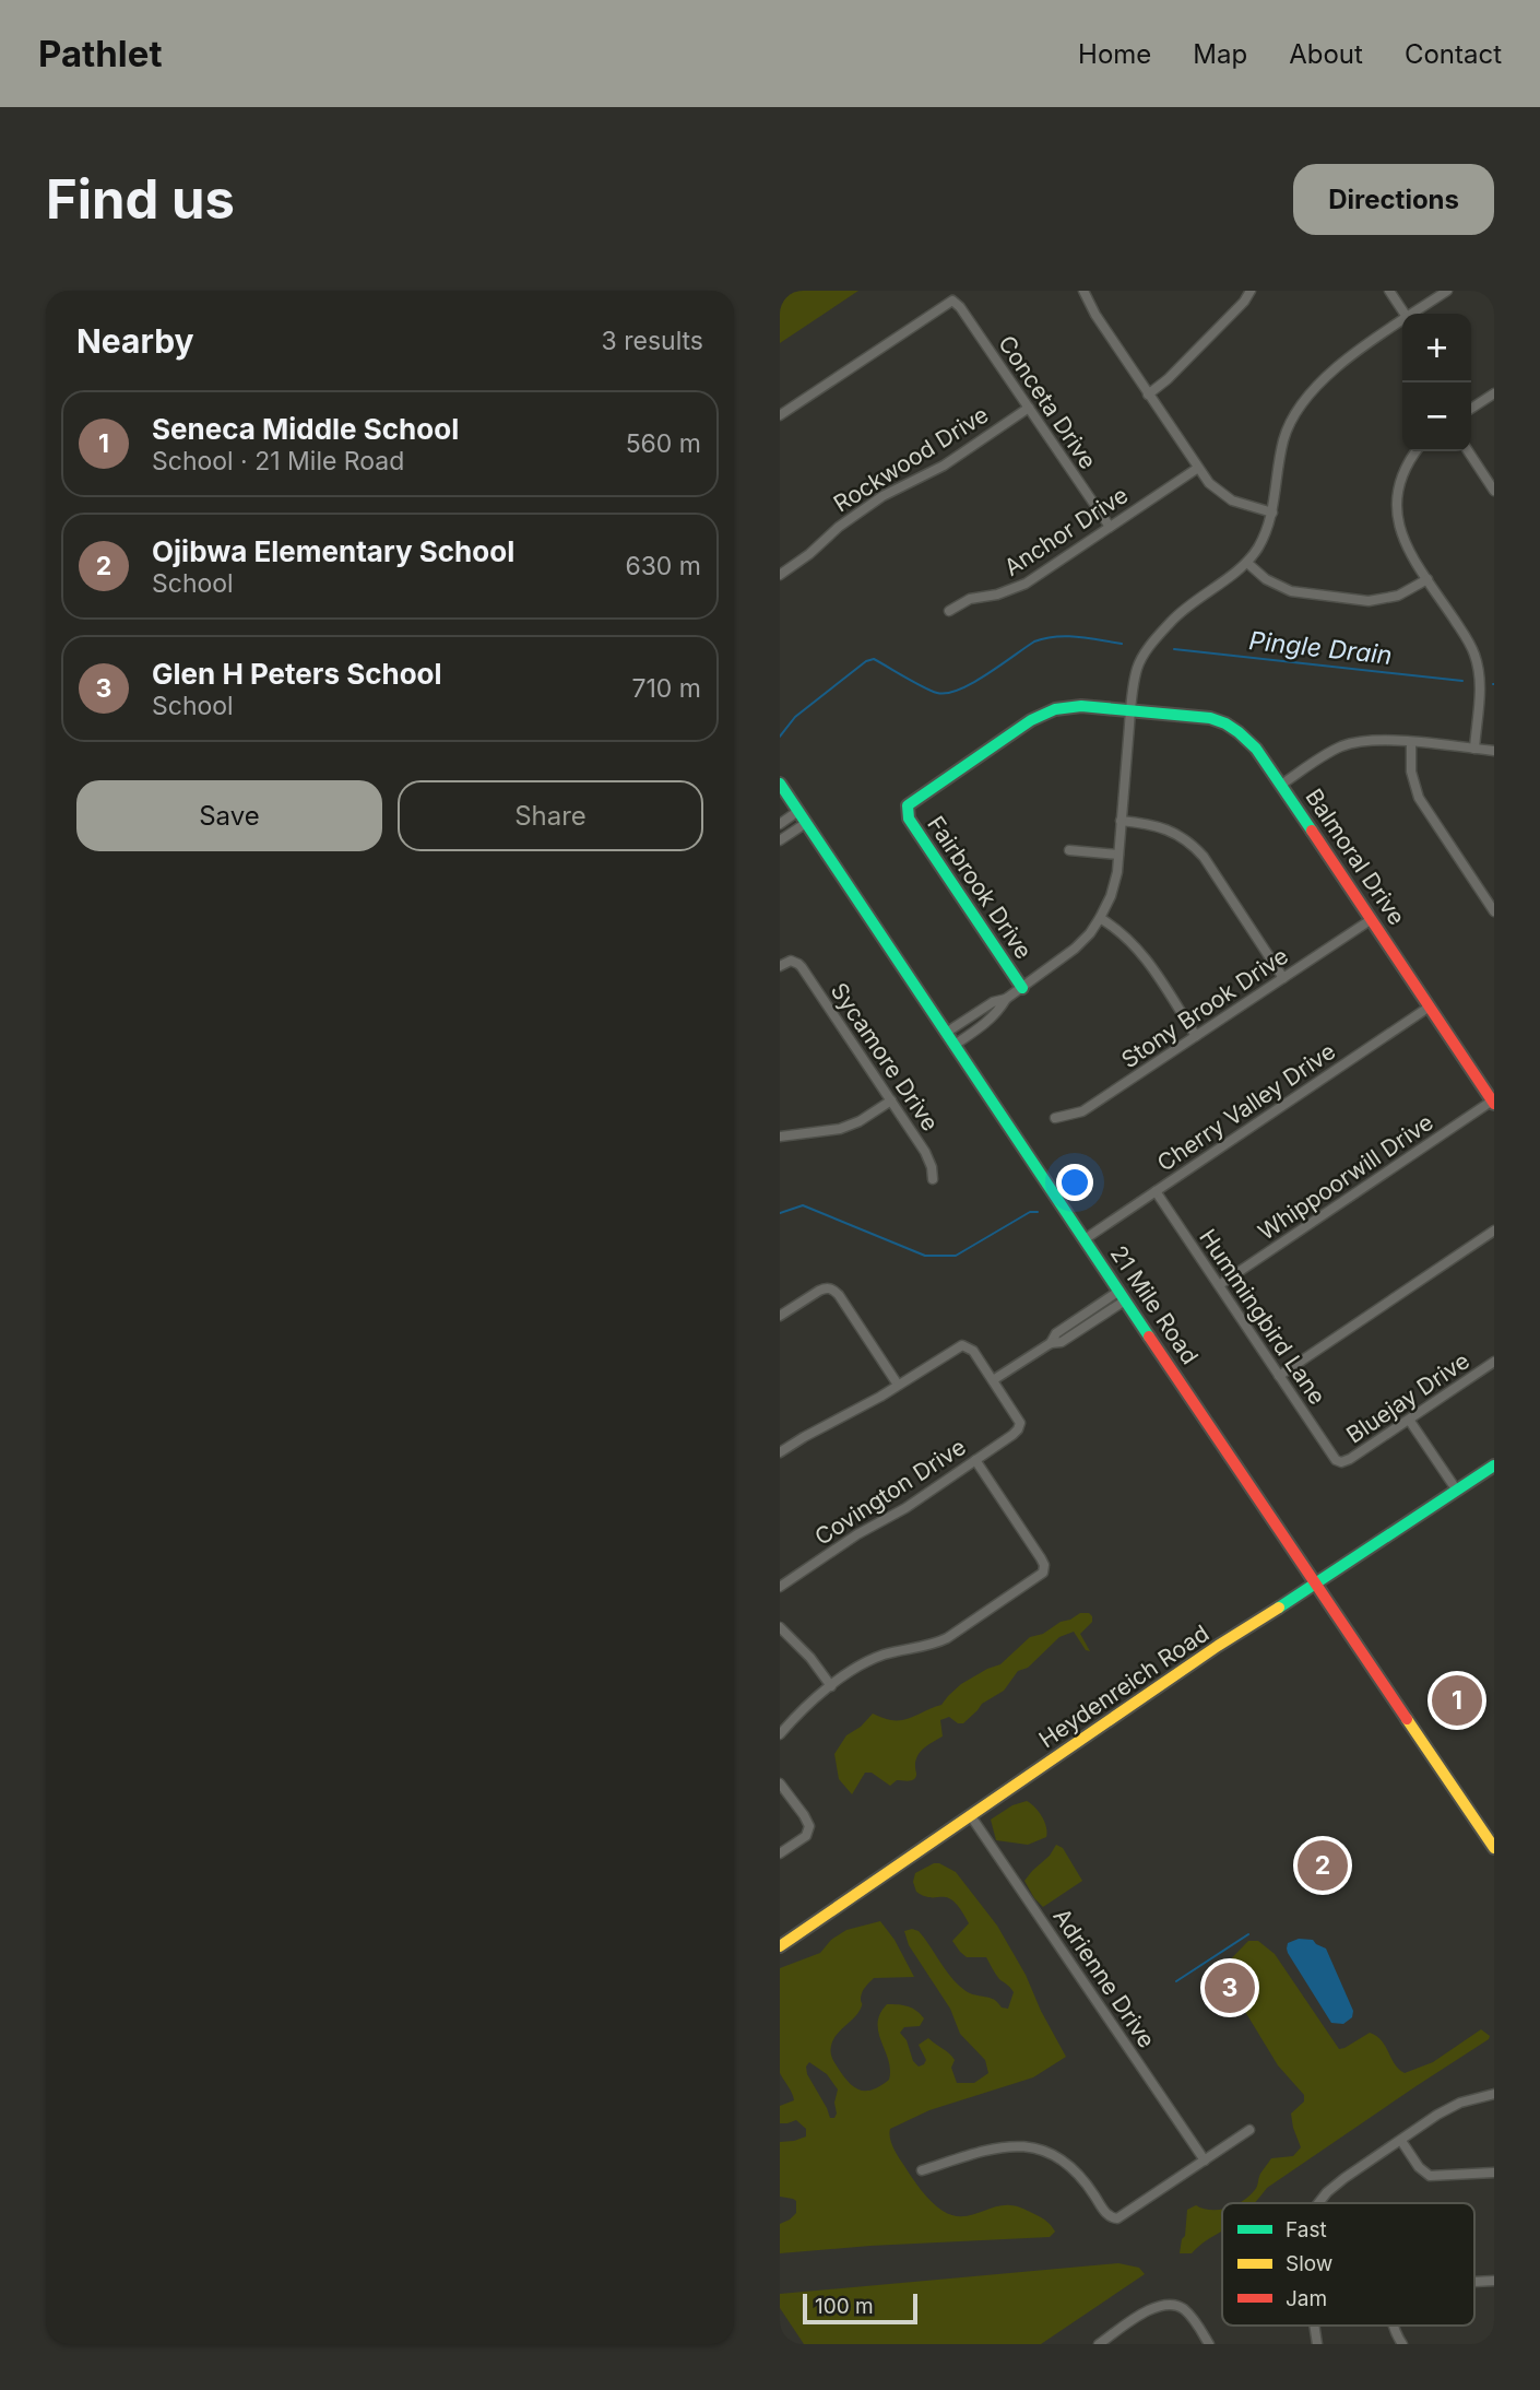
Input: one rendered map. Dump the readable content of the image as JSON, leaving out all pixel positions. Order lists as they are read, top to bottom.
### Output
{
  "streets": {
    "street": [
      "Conceta Drive",
      "Rockwood Drive",
      "Anchor Drive",
      "Balmoral Drive",
      "Fairbrook Drive",
      "Stony Brook Drive",
      "Sycamore Drive",
      "Cherry Valley Drive",
      "Whippoorwill Drive",
      "21 Mile Road",
      "Hummingbird Lane",
      "Bluejay Drive",
      "Covington Drive",
      "Heydenreich Road",
      "Adrienne Drive"
    ]
  },
  "crossings": [
    ["Conceta Drive", "Rockwood Drive"],
    ["Conceta Drive", "Anchor Drive"],
    ["Balmoral Drive", "Fairbrook Drive"],
    ["Balmoral Drive", "Stony Brook Drive"],
    ["Balmoral Drive", "Cherry Valley Drive"],
    ["Balmoral Drive", "Whippoorwill Drive"],
    ["Cherry Valley Drive", "21 Mile Road"],
    ["Cherry Valley Drive", "Hummingbird Lane"],
    ["Whippoorwill Drive", "Hummingbird Lane"],
    ["21 Mile Road", "Heydenreich Road"],
    ["Hummingbird Lane", "Bluejay Drive"],
    ["Heydenreich Road", "Adrienne Drive"]
  ],
  "water": ["Pingle Drain"],
  "legend": ["Fast", "Slow", "Jam"],
  "scale_bar": "100 m",
  "page": {
    "header": "Pathlet",
    "nav": [
      "Home",
      "Map",
      "About",
      "Contact"
    ],
    "buttons": [
      "Directions",
      ["Save", "Share"]
    ],
    "title": "Find us",
    "heading": ["Nearby", "3 results"],
    "map_buttons": ["+", "−"],
    "list": [
      {
        "mark": "1",
        "name": "Seneca Middle School",
        "note": "School · 21 Mile Road",
        "value": "560 m"
      },
      {
        "mark": "2",
        "name": "Ojibwa Elementary School",
        "note": "School",
        "value": "630 m"
      },
      {
        "mark": "3",
        "name": "Glen H Peters School",
        "note": "School",
        "value": "710 m"
      }
    ],
    "pins": ["1", "2", "3"],
    "scale": "100 m"
  }
}
